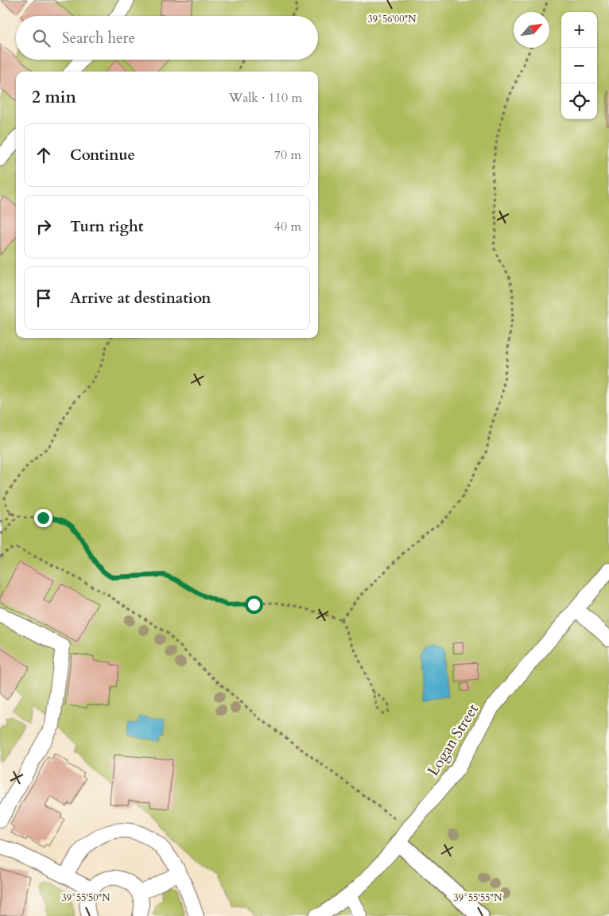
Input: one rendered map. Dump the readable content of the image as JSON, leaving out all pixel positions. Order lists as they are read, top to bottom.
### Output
{
  "streets": {
    "street": ["Logan Street"]
  },
  "north": "top right",
  "page": {
    "map_buttons": ["+", "−"],
    "search": "Search here",
    "heading": ["2 min", "Walk · 110 m"],
    "list": [
      ["Continue", "70 m"],
      ["Turn right", "40 m"],
      "Arrive at destination"
    ]
  },
  "coordinates": ["39°56'00\"N", "39°55'50\"N", "39°55'55\"N"]
}
